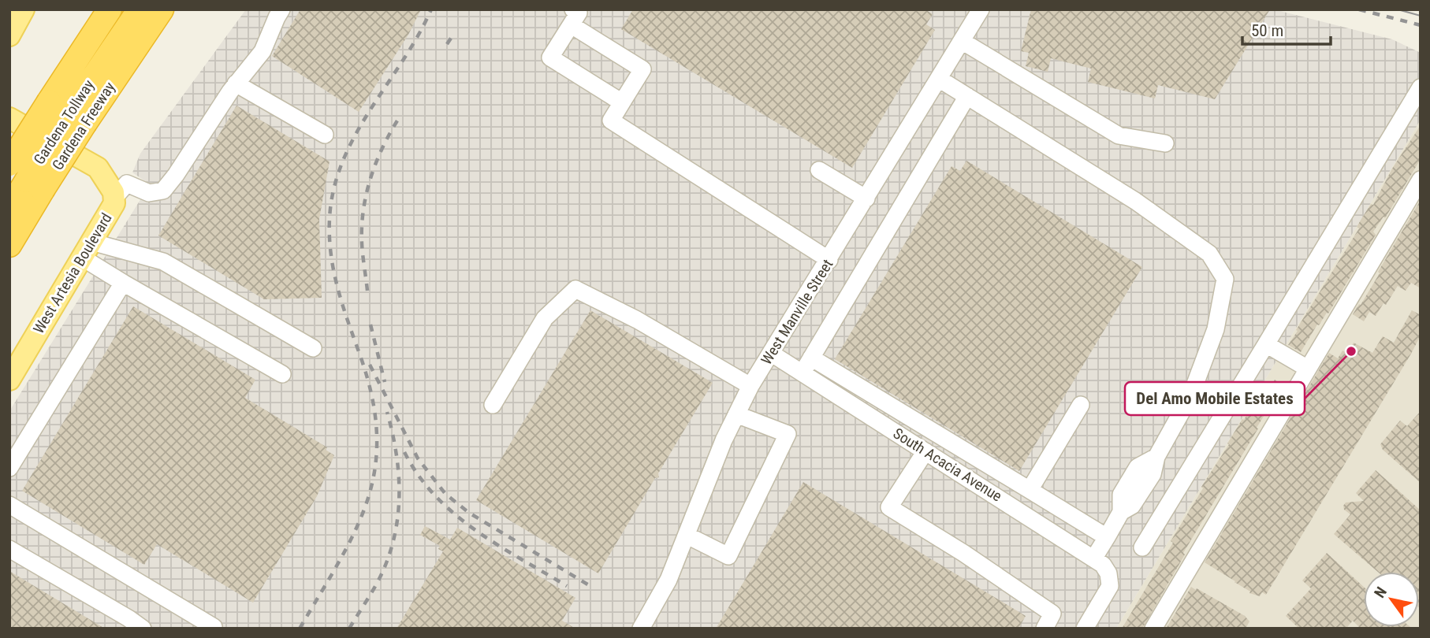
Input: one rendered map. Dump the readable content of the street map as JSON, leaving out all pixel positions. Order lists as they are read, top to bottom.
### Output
{
  "streets": {
    "highway": ["Gardena Tollway", "Gardena Freeway"],
    "main road": ["West Artesia Boulevard"],
    "street": ["West Manville Street", "South Acacia Avenue"]
  },
  "crossings": [
    ["Gardena Tollway", "Gardena Freeway"],
    ["West Manville Street", "South Acacia Avenue"]
  ],
  "places": ["Del Amo Mobile Estates"],
  "scale_bar": "50 m",
  "north": "top left"
}
